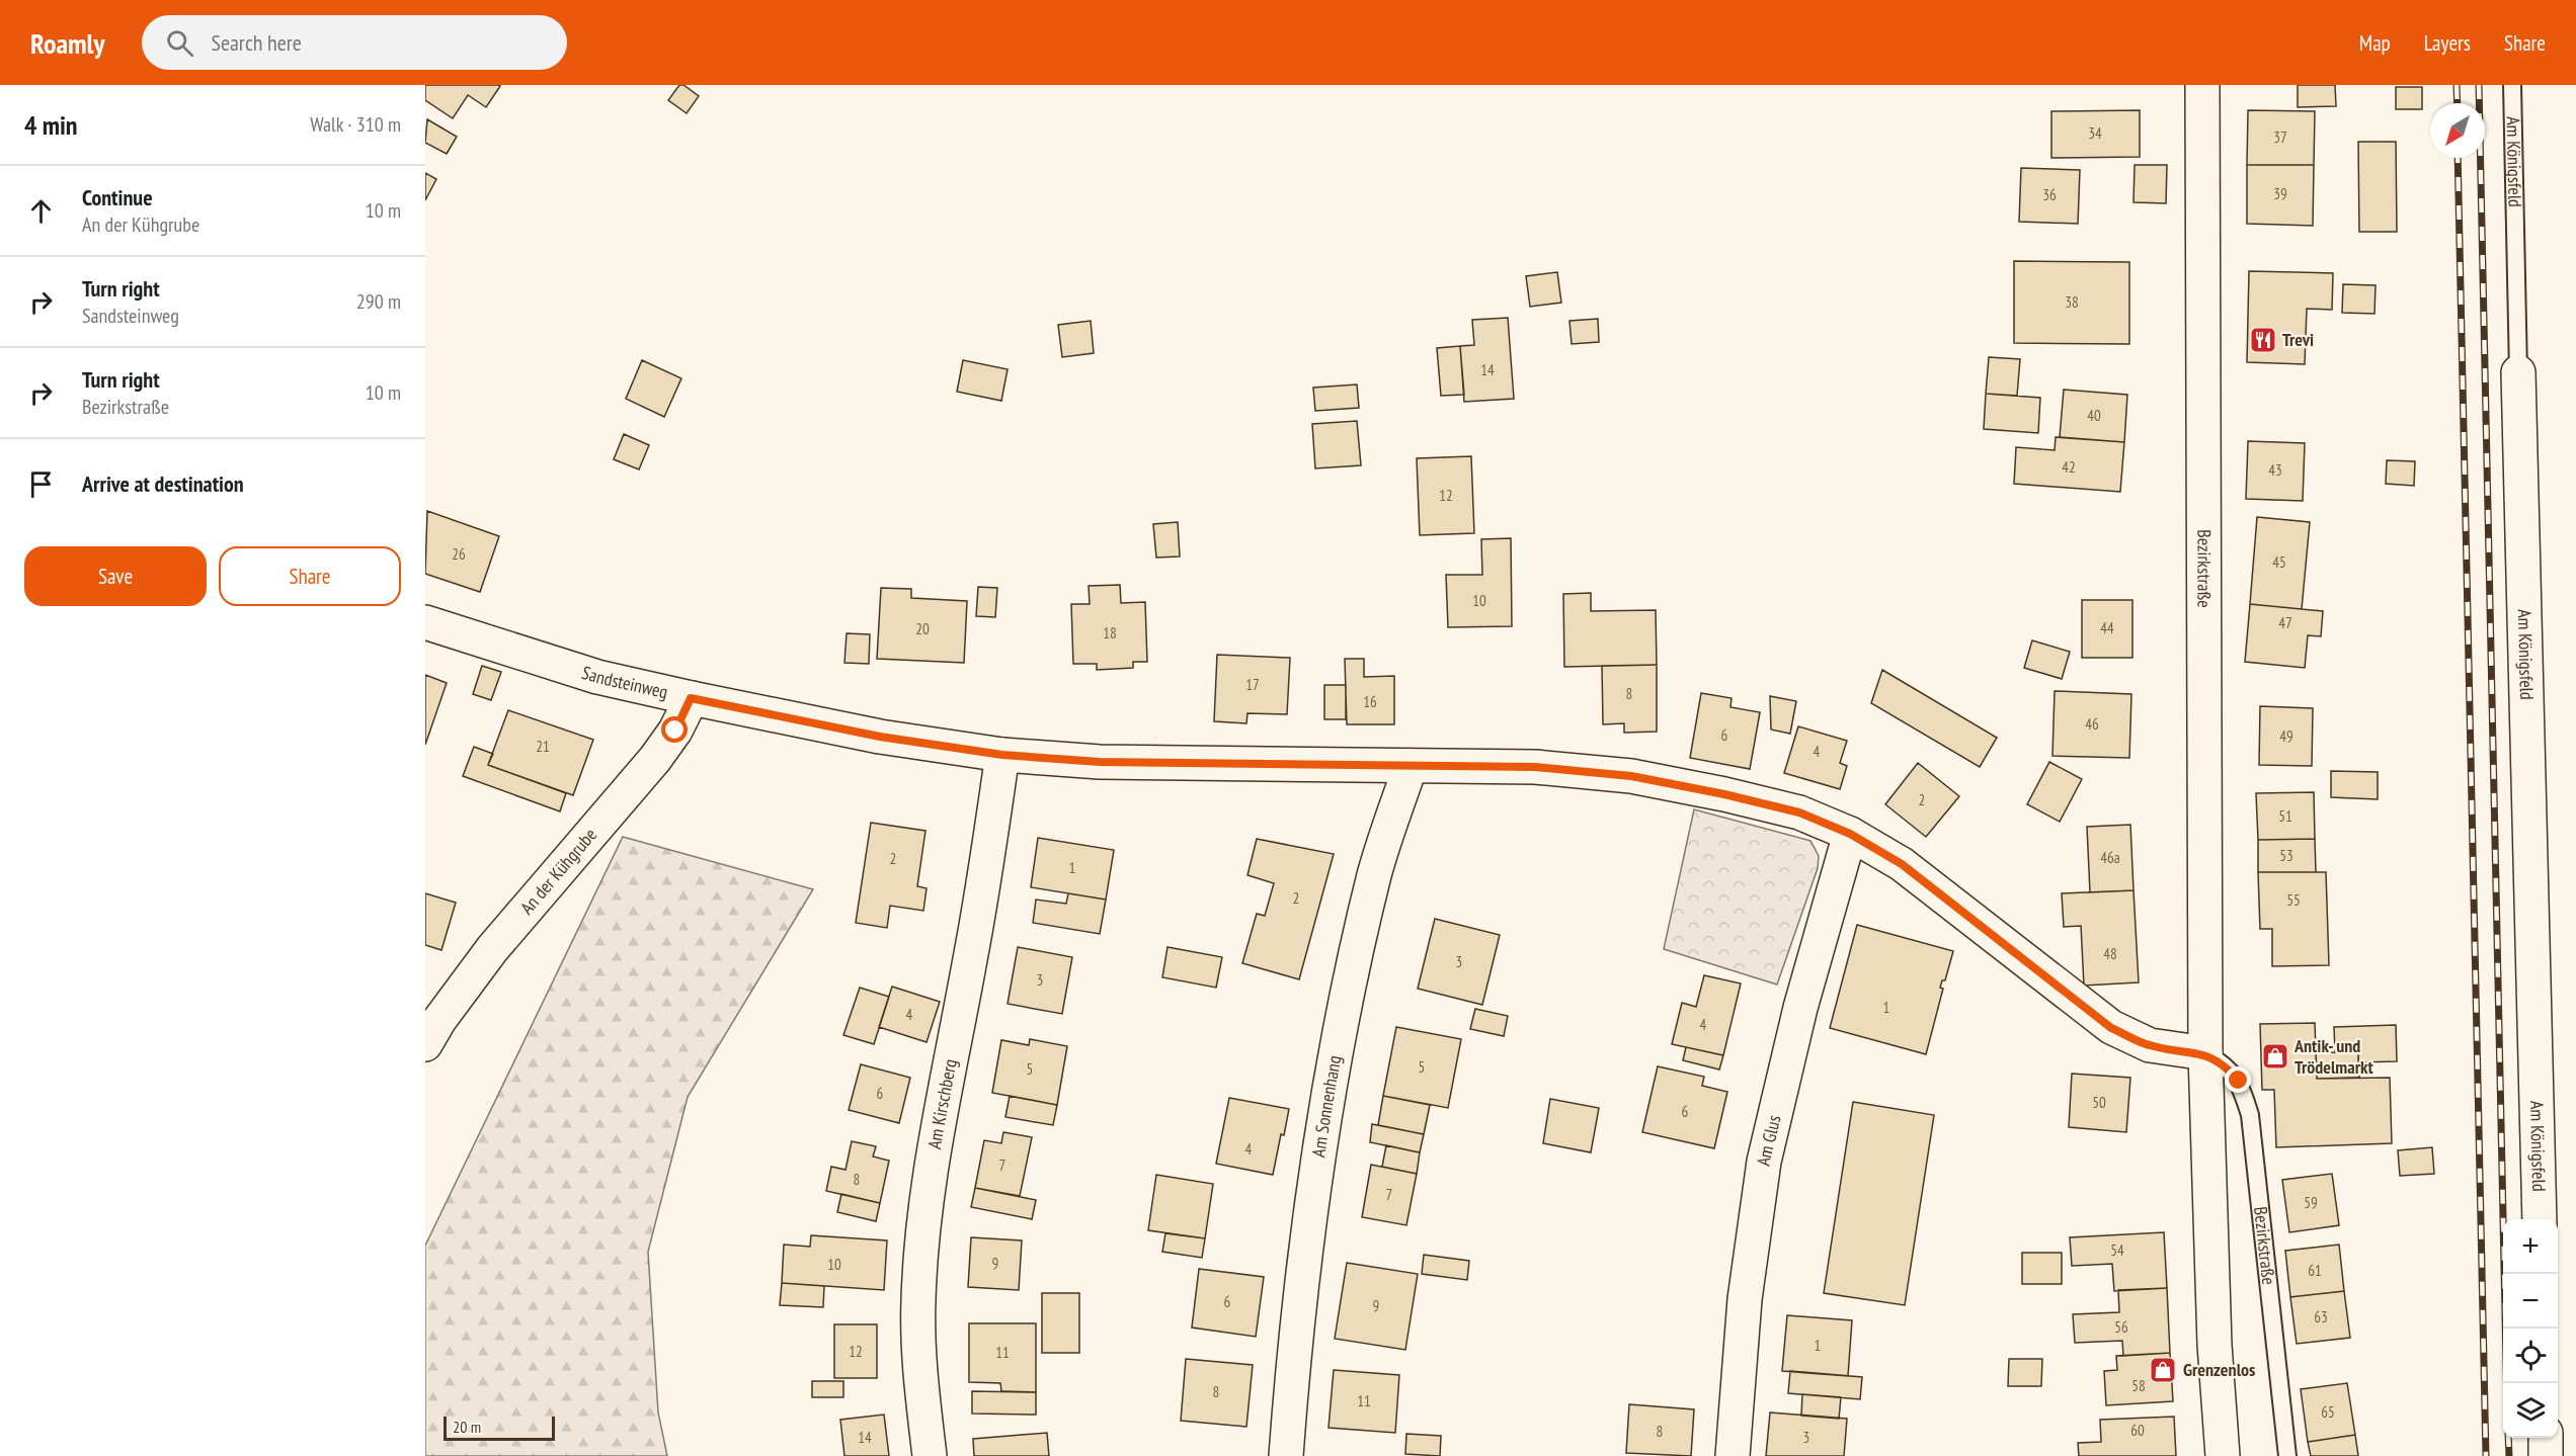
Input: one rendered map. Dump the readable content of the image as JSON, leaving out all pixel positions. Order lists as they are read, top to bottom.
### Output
{
  "streets": {
    "street": [
      "Am Königsfeld",
      "Bezirkstraße",
      "Sandsteinweg",
      "An der Kühgrube",
      "Am Kirschberg",
      "Am Sonnenhang",
      "Am Glus"
    ]
  },
  "crossings": [
    ["Bezirkstraße", "Sandsteinweg"],
    ["Sandsteinweg", "An der Kühgrube"],
    ["Sandsteinweg", "Am Kirschberg"],
    ["Sandsteinweg", "Am Sonnenhang"],
    ["Sandsteinweg", "Am Glus"]
  ],
  "places": {
    "restaurant": ["Trevi"],
    "shop": ["Antik- und Trödelmarkt", "Grenzenlos"]
  },
  "house_numbers": [
    "34",
    "37",
    "39",
    "36",
    "38",
    "14",
    "40",
    "42",
    "43",
    "12",
    "26",
    "45",
    "10",
    "47",
    "44",
    "20",
    "18",
    "17",
    "8",
    "16",
    "46",
    "6",
    "49",
    "21",
    "4",
    "2",
    "51",
    "53",
    "46a",
    "2",
    "1",
    "2",
    "55",
    "48",
    "3",
    "3",
    "1",
    "4",
    "4",
    "5",
    "5",
    "6",
    "50",
    "6",
    "4",
    "7",
    "8",
    "7",
    "59",
    "54",
    "9",
    "10",
    "61",
    "6",
    "9",
    "63",
    "56",
    "1",
    "12",
    "11",
    "58",
    "8",
    "11",
    "65",
    "60",
    "8",
    "14",
    "3"
  ],
  "scale_bar": "20 m",
  "north": "bottom left",
  "page": {
    "header": "Roamly",
    "search": "Search here",
    "nav": ["Map", "Layers", "Share"],
    "heading": ["4 min", "Walk · 310 m"],
    "list": [
      ["Continue", "An der Kühgrube", "10 m"],
      ["Turn right", "Sandsteinweg", "290 m"],
      ["Turn right", "Bezirkstraße", "10 m"],
      "Arrive at destination"
    ],
    "buttons": ["Save", "Share"],
    "map_buttons": ["+", "−"],
    "scale": "20 m"
  }
}
